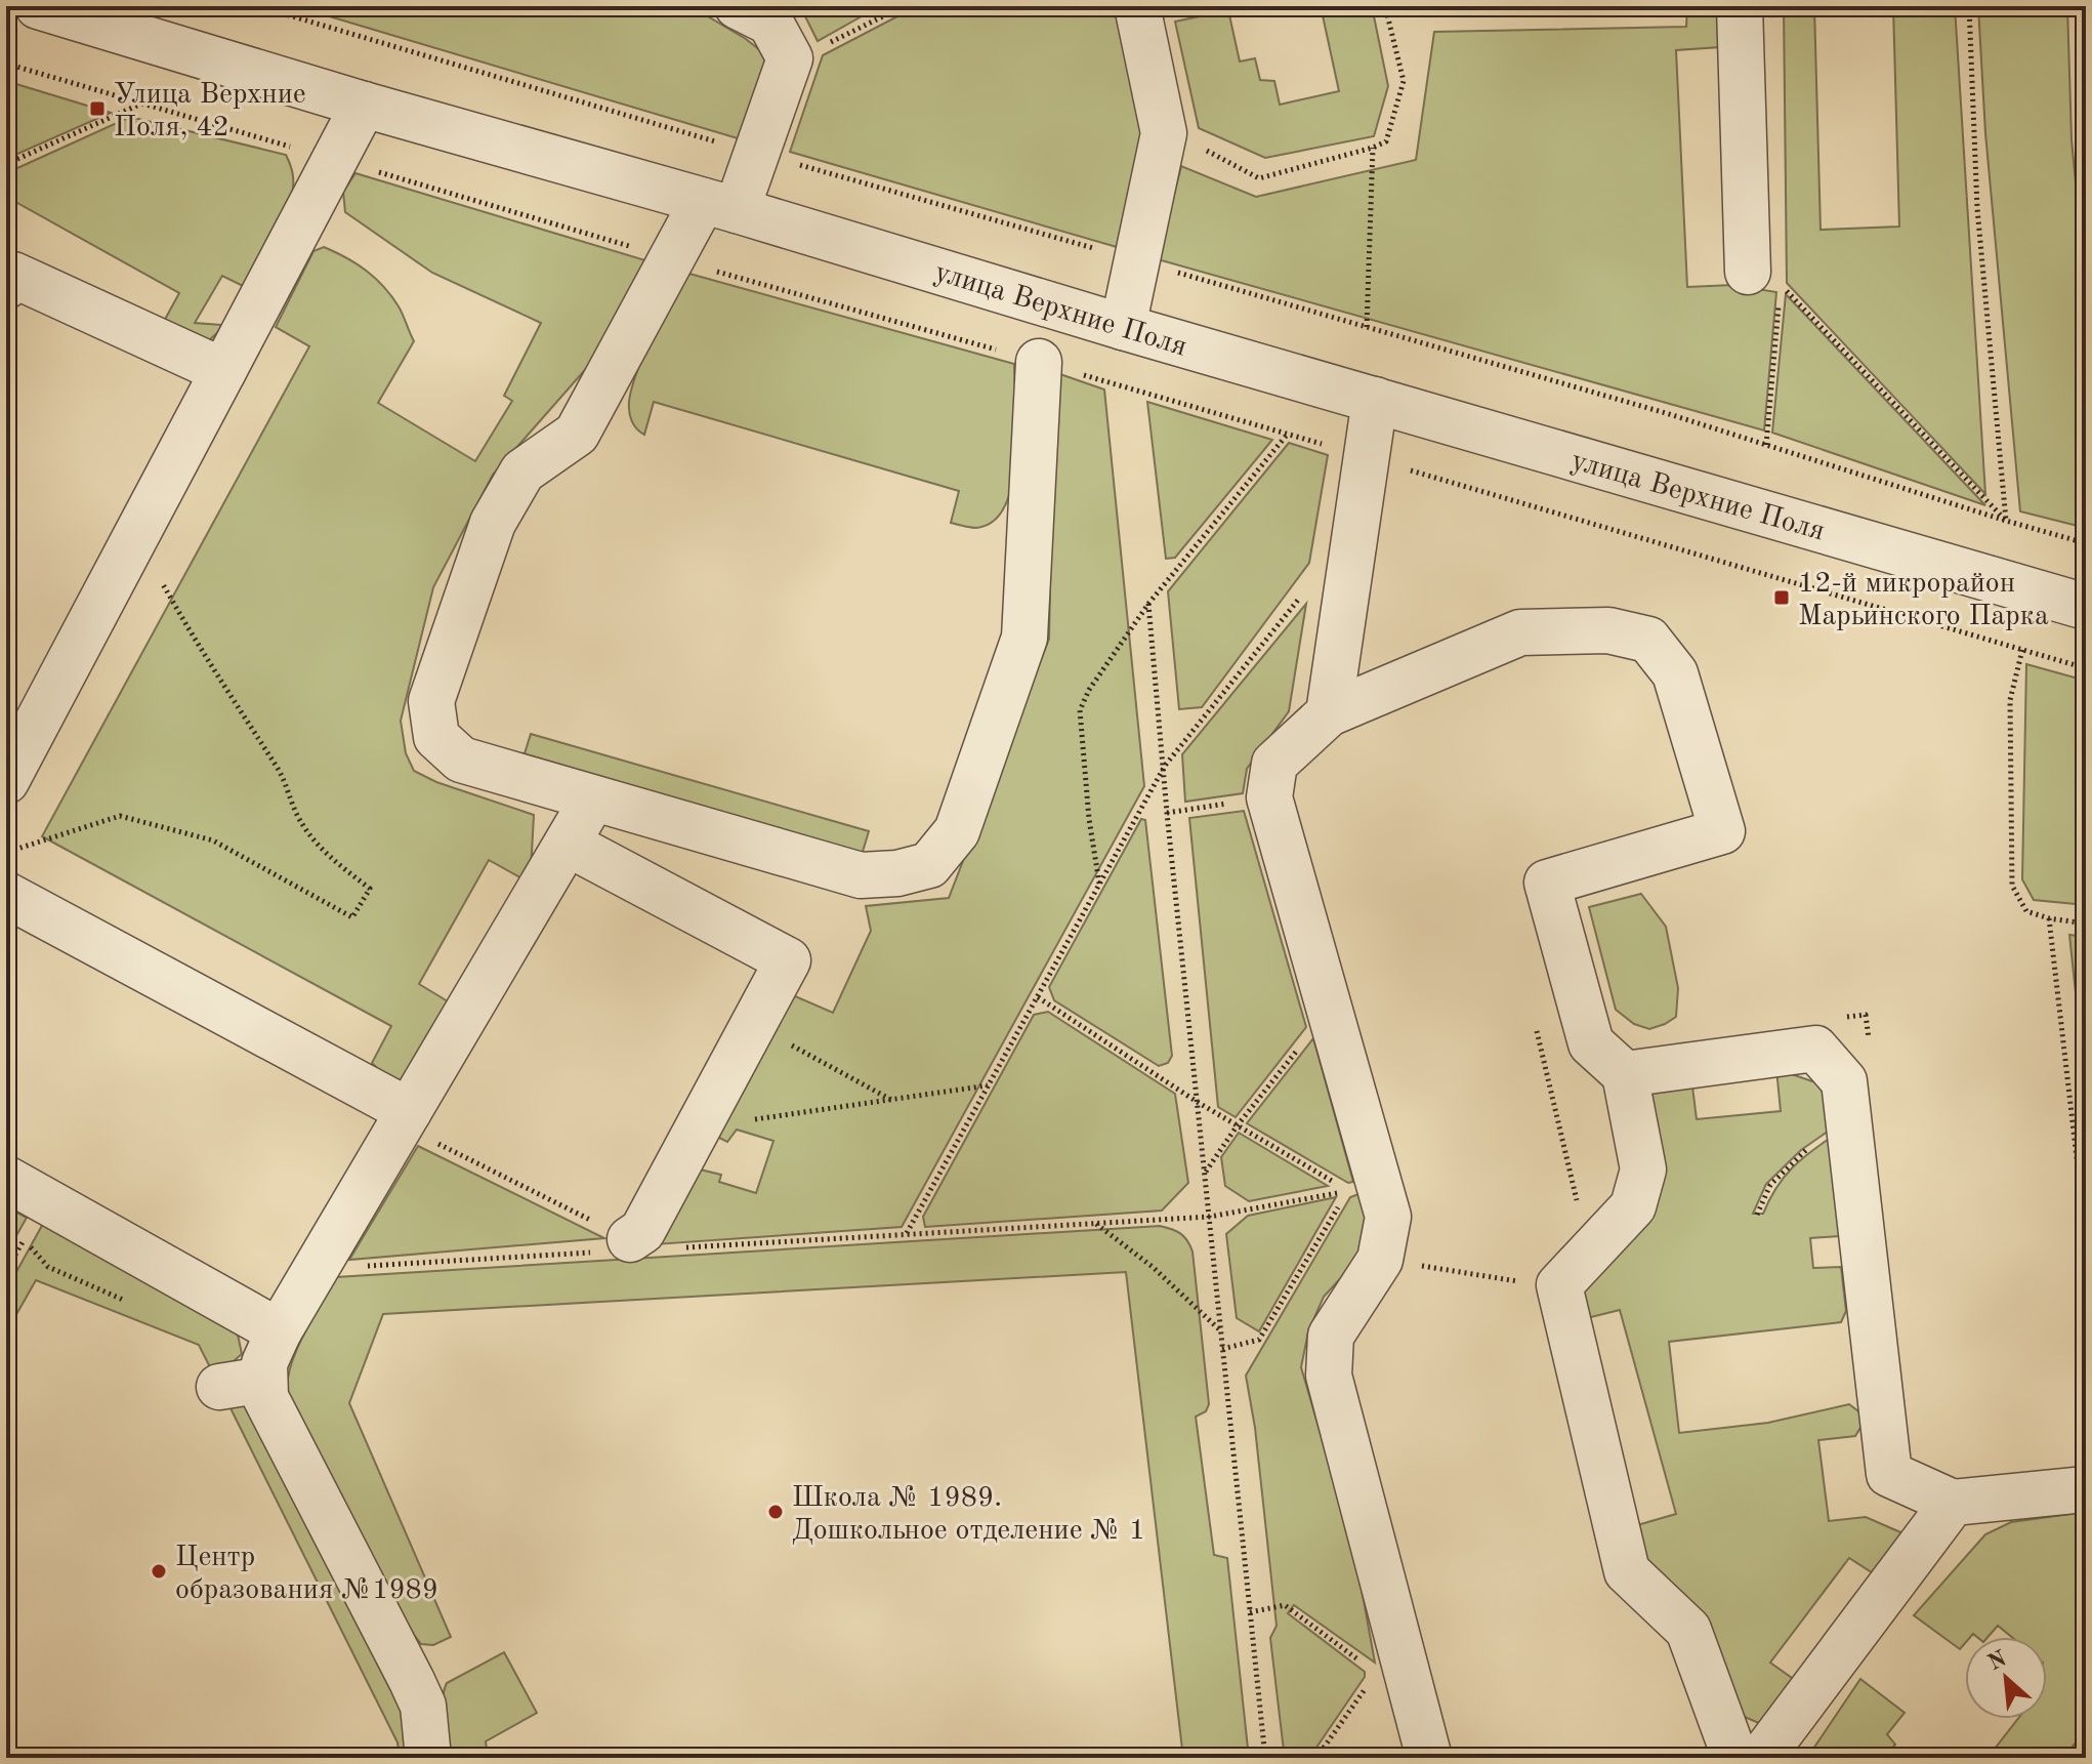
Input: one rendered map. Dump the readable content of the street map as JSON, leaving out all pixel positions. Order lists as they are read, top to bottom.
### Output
{
  "streets": {
    "street": ["улица Верхние Поля"]
  },
  "places": {
    "transit": ["Улица Верхние Поля, 42", "12-й микрорайон Марьинского Парка"],
    "other": ["Школа № 1989. Дошкольное отделение № 1", "Центр образования №1989"]
  },
  "north": "top left"
}
